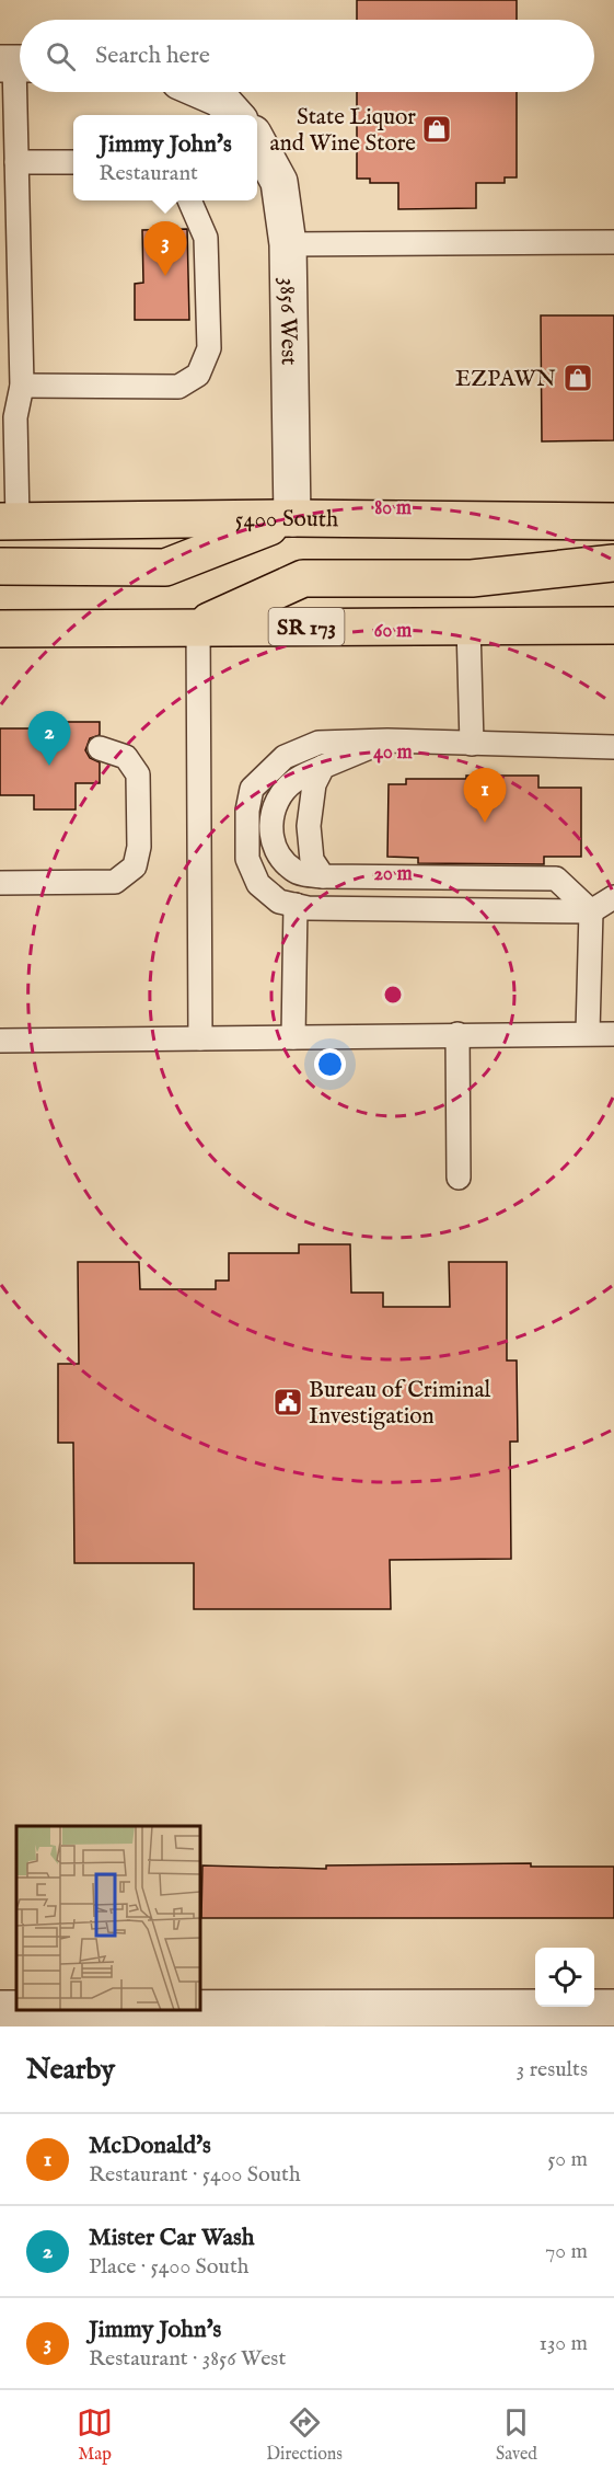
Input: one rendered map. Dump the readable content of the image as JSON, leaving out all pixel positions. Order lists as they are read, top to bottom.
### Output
{
  "streets": {
    "main road": ["5400 South", "SR 173"],
    "street": ["3856 West"]
  },
  "crossings": [
    ["3856 West", "5400 South"]
  ],
  "places": {
    "shop": ["State Liquor and Wine Store", "EZPAWN"],
    "public building": ["Bureau of Criminal Investigation"]
  },
  "page": {
    "search": "Search here",
    "popup": ["Jimmy John's", "Restaurant"],
    "pins": ["3", "2", "1"],
    "heading": ["Nearby", "3 results"],
    "list": [
      {
        "mark": "1",
        "name": "McDonald's",
        "note": "Restaurant · 5400 South",
        "value": "50 m"
      },
      {
        "mark": "2",
        "name": "Mister Car Wash",
        "note": "Place · 5400 South",
        "value": "70 m"
      },
      {
        "mark": "3",
        "name": "Jimmy John's",
        "note": "Restaurant · 3856 West",
        "value": "130 m"
      }
    ],
    "nav": ["Map", "Directions", "Saved"]
  },
  "rings": [
    "80 m",
    "60 m",
    "40 m",
    "20 m"
  ]
}
